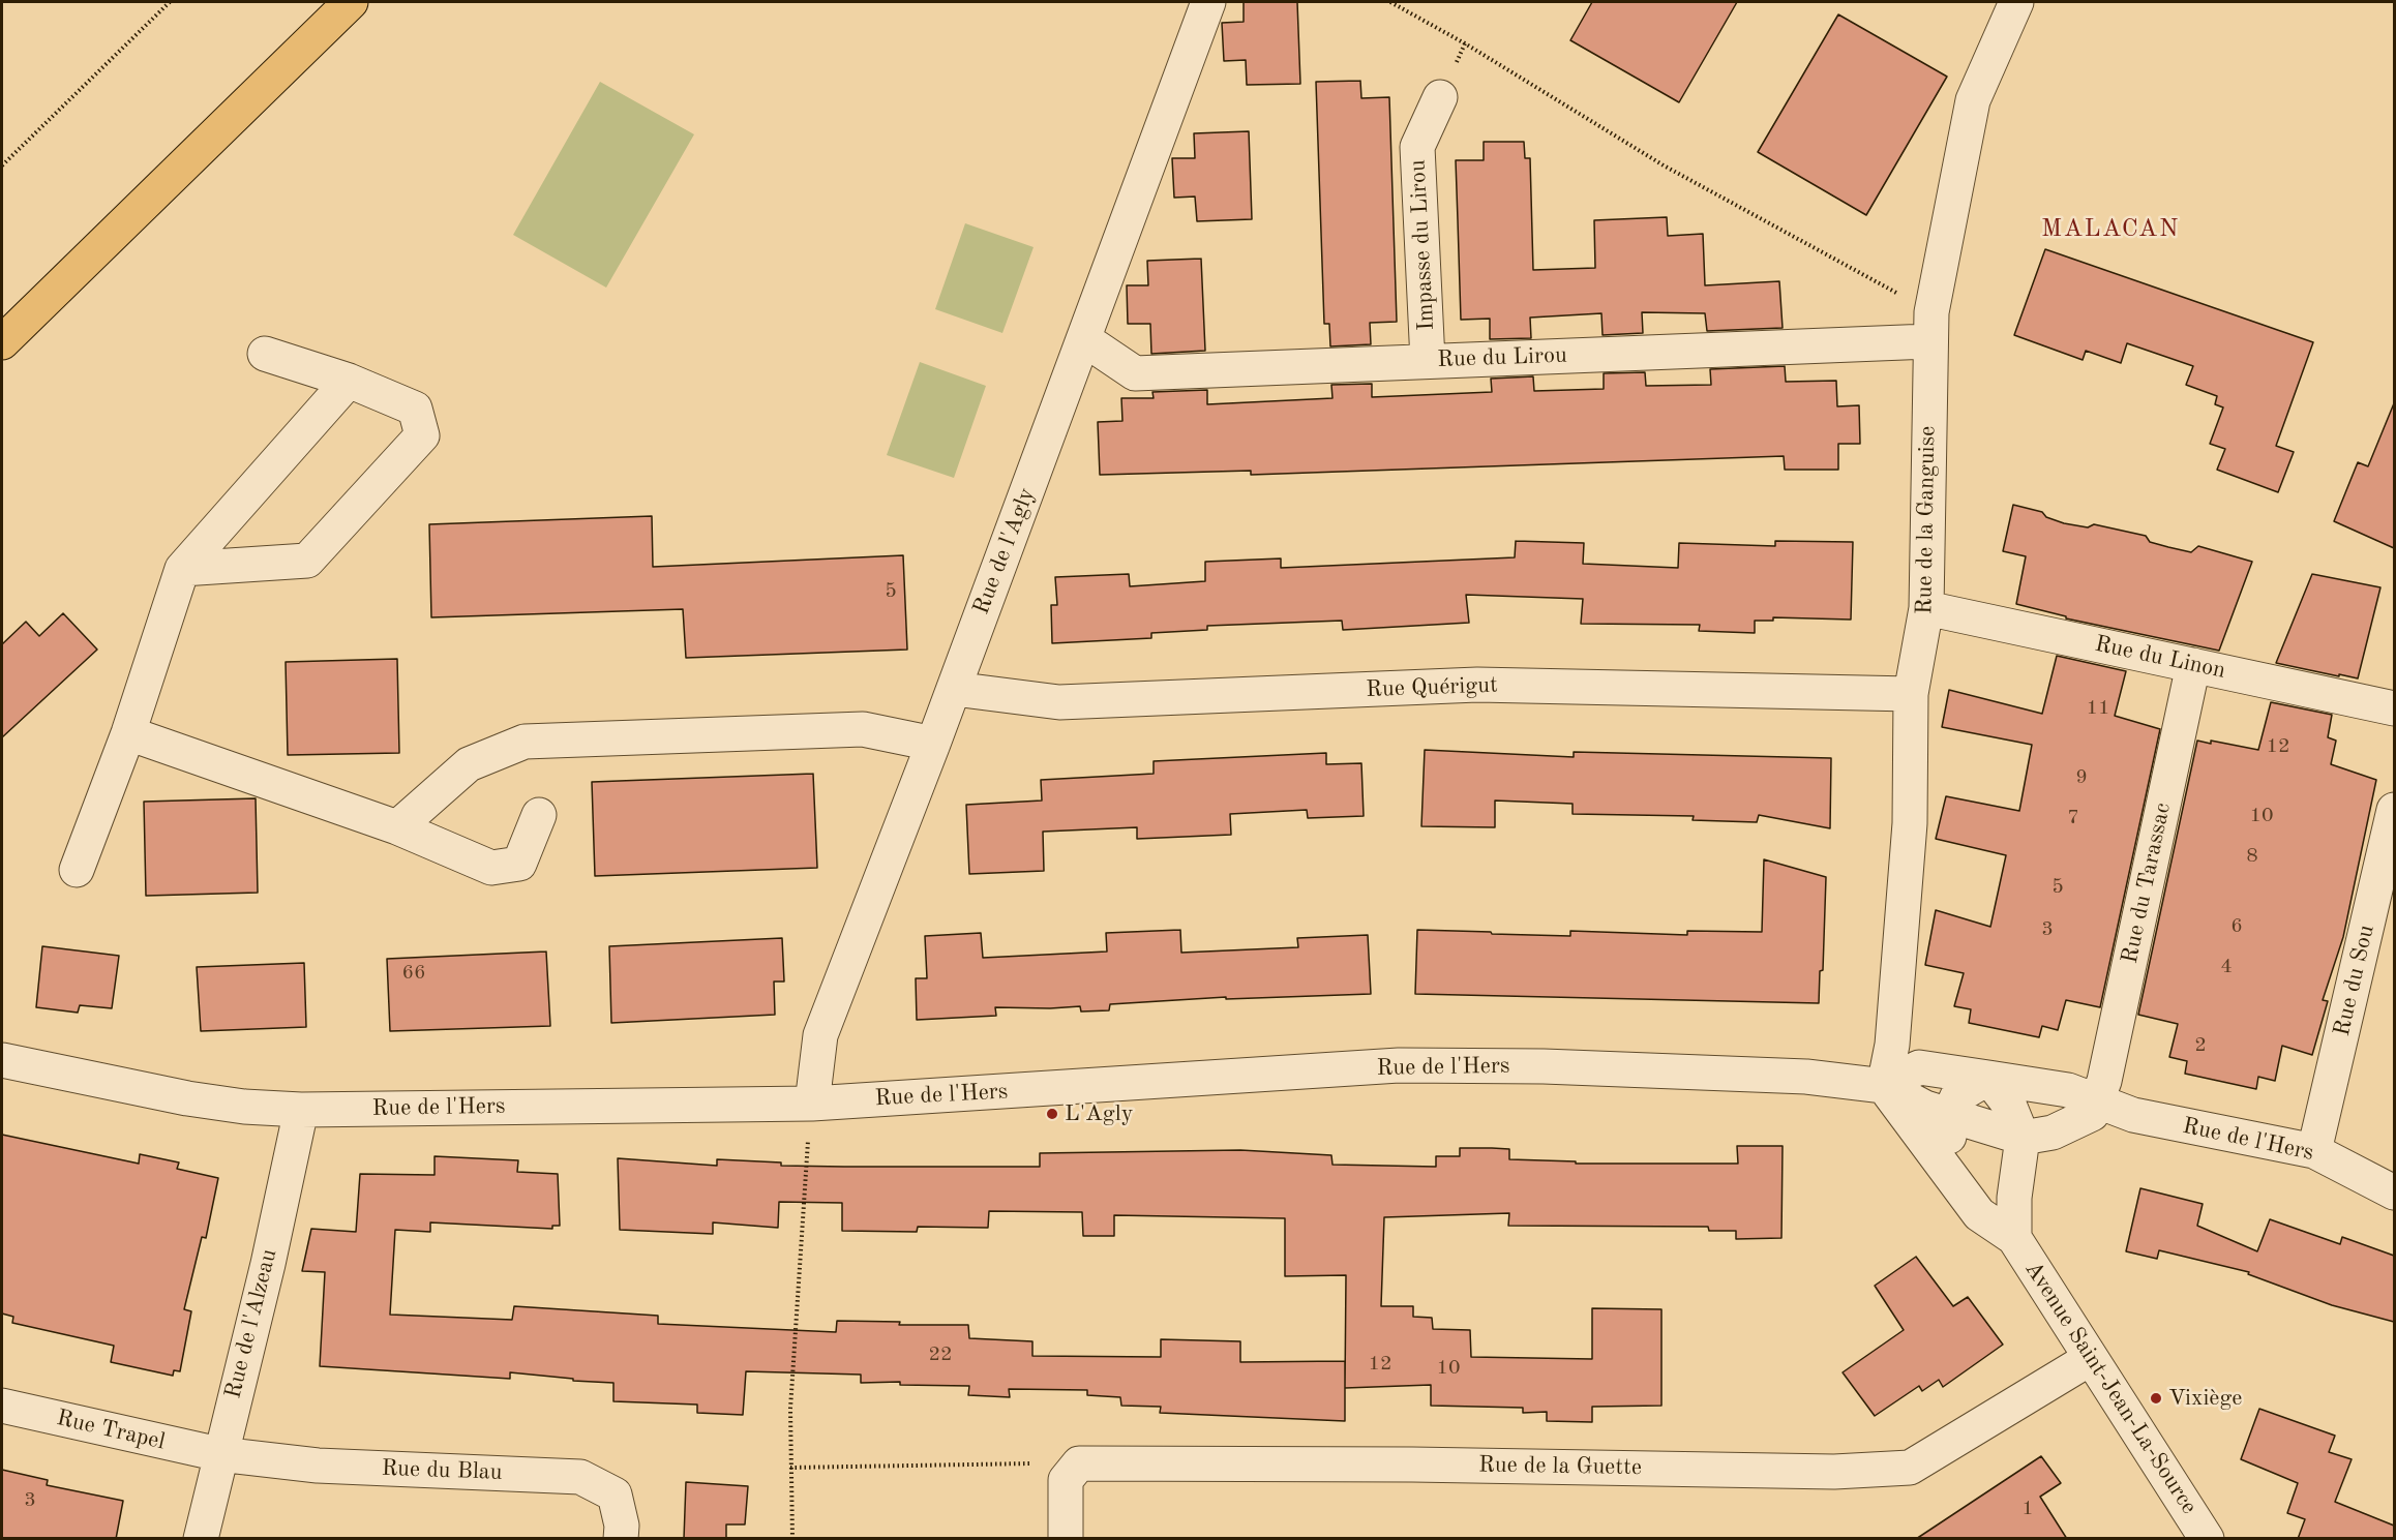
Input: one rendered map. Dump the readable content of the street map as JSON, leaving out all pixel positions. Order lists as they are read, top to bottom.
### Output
{
  "streets": {
    "street": [
      "Impasse du Lirou",
      "Rue du Lirou",
      "Rue de la Ganguise",
      "Rue de l'Agly",
      "Rue du Linon",
      "Rue Quérigut",
      "Rue du Tarassac",
      "Rue du Sou",
      "Rue de l'Hers",
      "Rue de l'Alzeau",
      "Avenue Saint-Jean-La-Source",
      "Rue Trapel",
      "Rue de la Guette",
      "Rue du Blau"
    ]
  },
  "crossings": [
    ["Impasse du Lirou", "Rue du Lirou"],
    ["Rue du Lirou", "Rue de la Ganguise"],
    ["Rue du Lirou", "Rue de l'Agly"],
    ["Rue de la Ganguise", "Rue du Linon"],
    ["Rue de la Ganguise", "Rue Quérigut"],
    ["Rue de la Ganguise", "Rue de l'Hers"],
    ["Rue de la Ganguise", "Avenue Saint-Jean-La-Source"],
    ["Rue de l'Agly", "Rue Quérigut"],
    ["Rue de l'Agly", "Rue de l'Hers"],
    ["Rue du Linon", "Rue du Tarassac"],
    ["Rue du Tarassac", "Rue de l'Hers"],
    ["Rue du Sou", "Rue de l'Hers"],
    ["Rue de l'Hers", "Rue de l'Alzeau"],
    ["Rue de l'Hers", "Avenue Saint-Jean-La-Source"],
    ["Rue de l'Alzeau", "Rue Trapel"],
    ["Rue de l'Alzeau", "Rue du Blau"],
    ["Avenue Saint-Jean-La-Source", "Rue de la Guette"],
    ["Rue Trapel", "Rue du Blau"]
  ],
  "districts": ["MALACAN"],
  "places": ["L'Agly", "Vixiège"],
  "house_numbers": [
    "5",
    "11",
    "12",
    "9",
    "10",
    "7",
    "8",
    "5",
    "6",
    "3",
    "4",
    "66",
    "2",
    "22",
    "12",
    "10",
    "3",
    "1"
  ]
}
